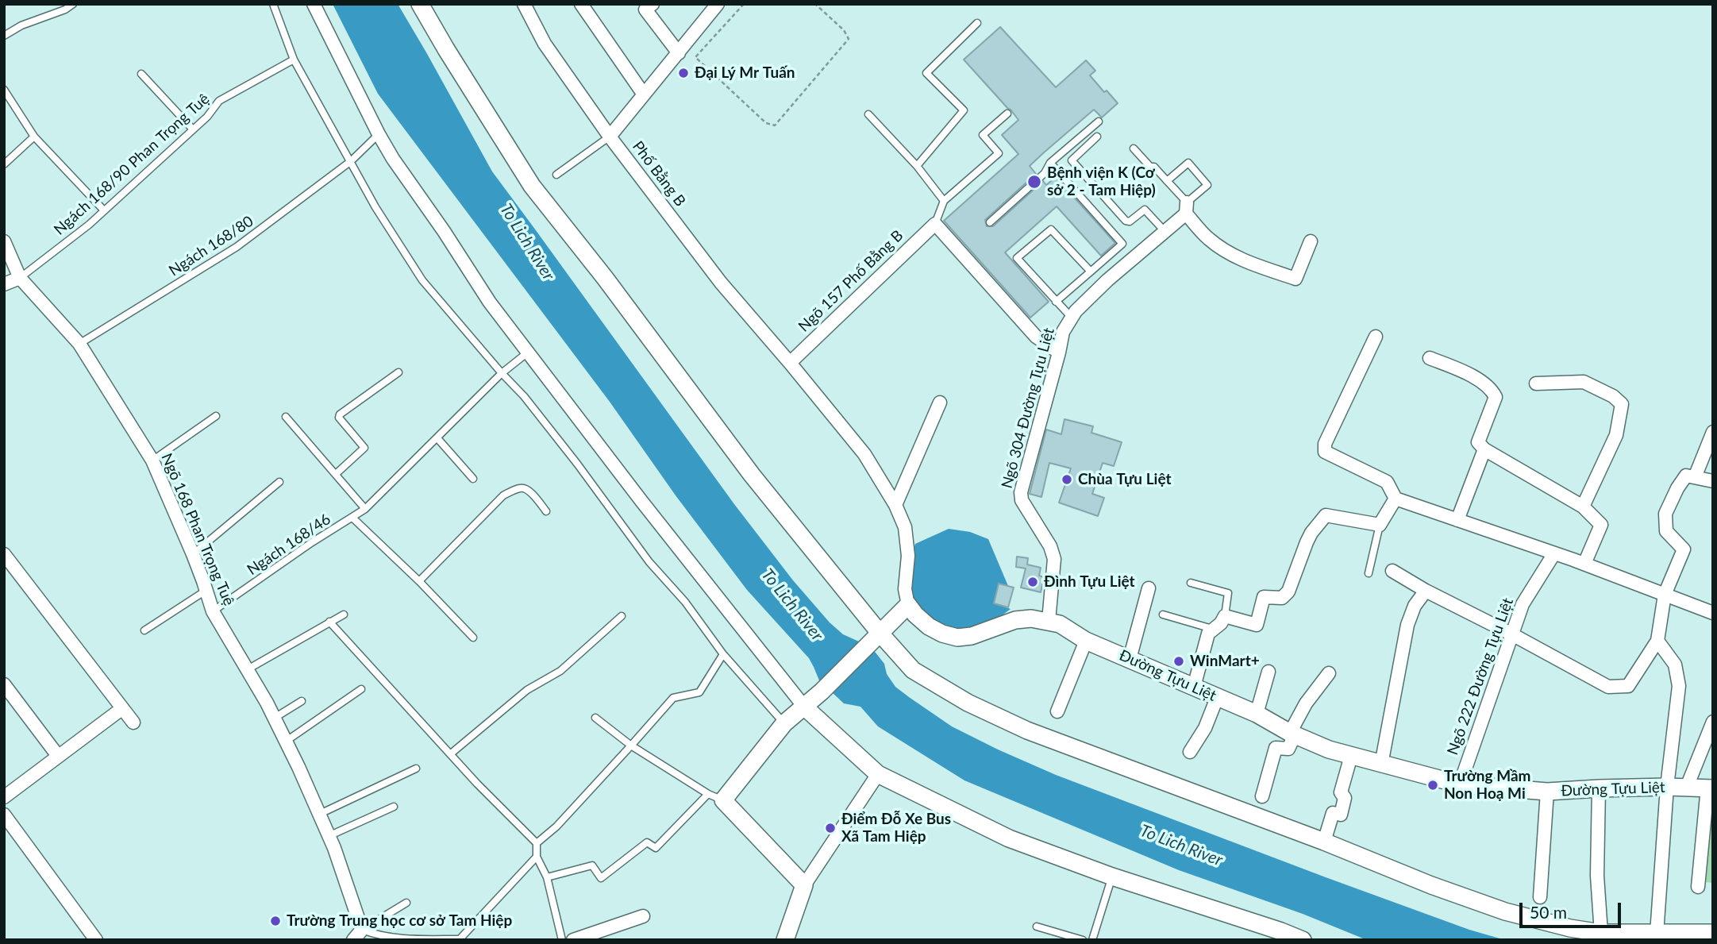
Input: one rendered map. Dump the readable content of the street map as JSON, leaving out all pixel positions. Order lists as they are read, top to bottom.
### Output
{
  "streets": {
    "street": [
      "Phố Bằng B",
      "Ngõ 157 Phố Bằng B",
      "Ngõ 304 Đường Tựu Liệt",
      "Ngõ 168 Phan Trọng Tuệ",
      "Đường Tựu Liệt",
      "Ngõ 222 Đường Tựu Liệt"
    ],
    "lane": ["Ngách 168/90 Phan Trọng Tuệ", "Ngách 168/80", "Ngách 168/46"]
  },
  "crossings": [
    ["Ngách 168/90 Phan Trọng Tuệ", "Ngõ 168 Phan Trọng Tuệ"],
    ["Phố Bằng B", "Ngõ 157 Phố Bằng B"],
    ["Ngách 168/80", "Ngõ 168 Phan Trọng Tuệ"],
    ["Ngõ 304 Đường Tựu Liệt", "Đường Tựu Liệt"],
    ["Ngõ 168 Phan Trọng Tuệ", "Ngách 168/46"],
    ["Đường Tựu Liệt", "Ngõ 222 Đường Tựu Liệt"]
  ],
  "water": ["To Lich River"],
  "places": [
    "Đại Lý Mr Tuấn",
    "Bệnh viện K (Cơ sở 2 - Tam Hiệp)",
    "Chùa Tựu Liệt",
    "Đình Tựu Liệt",
    "WinMart+",
    "Trường Mầm Non Hoạ Mi",
    "Điểm Đỗ Xe Bus Xã Tam Hiệp",
    "Trường Trung học cơ sở Tam Hiệp"
  ],
  "scale_bar": "50 m"
}
